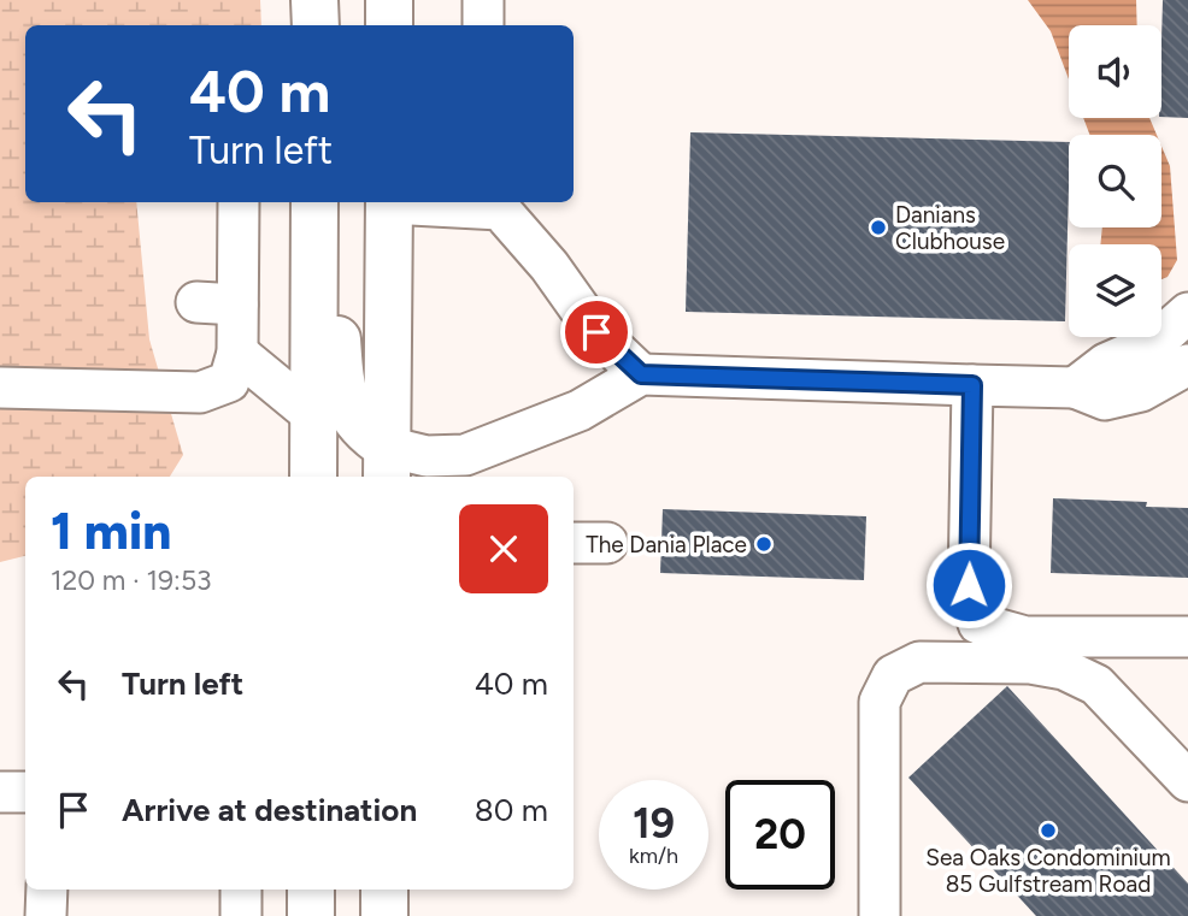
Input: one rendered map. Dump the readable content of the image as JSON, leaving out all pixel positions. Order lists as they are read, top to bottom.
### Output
{
  "places": ["Danians Clubhouse", "The Dania Place", "Sea Oaks Condominium 85 Gulfstream Road"],
  "page": {
    "turn": ["40 m", "Turn left"],
    "heading": ["1 min", "120 m · 19:53"],
    "list": [
      {
        "name": "Turn left",
        "value": "40 m"
      },
      {
        "name": "Arrive at destination",
        "value": "80 m"
      }
    ],
    "speed": "19 km/h",
    "limit": "20"
  }
}
